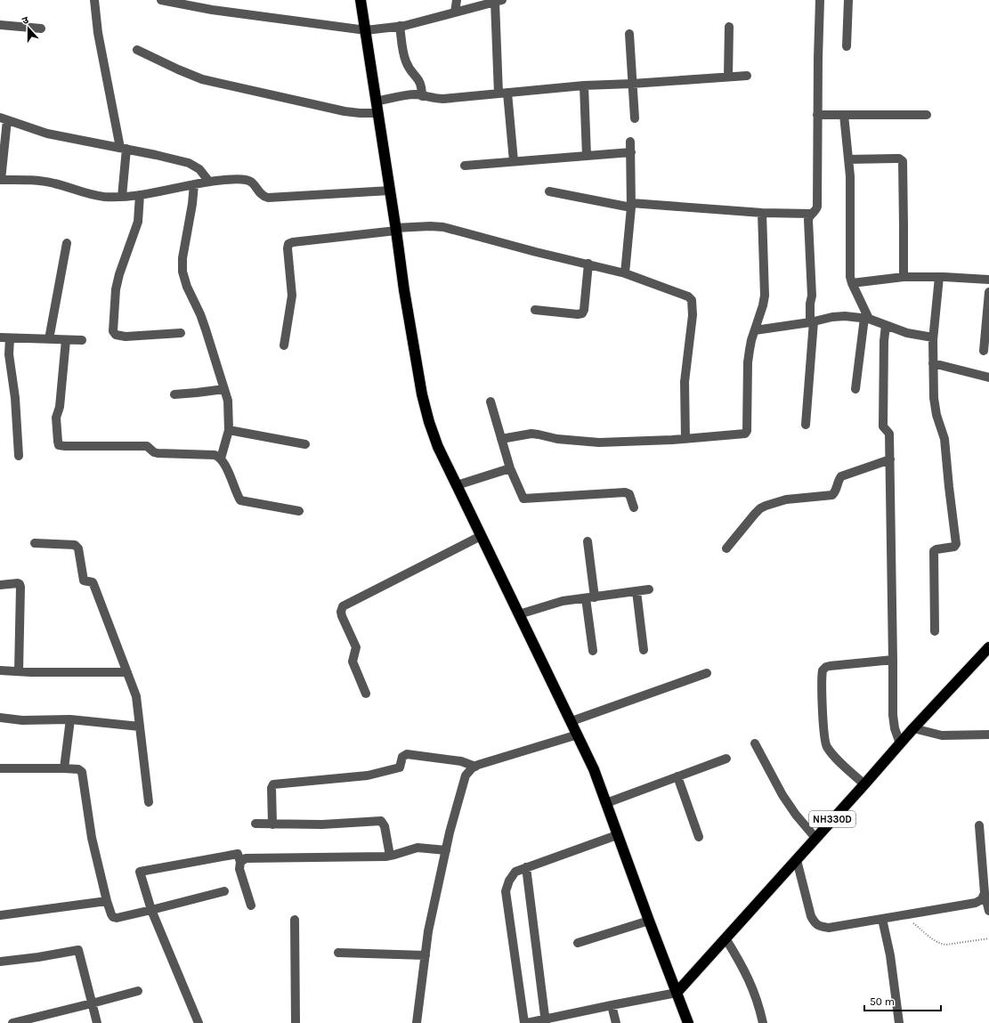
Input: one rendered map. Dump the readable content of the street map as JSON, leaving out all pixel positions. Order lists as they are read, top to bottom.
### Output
{
  "streets": {
    "highway": ["NH330D"]
  },
  "scale_bar": "50 m",
  "north": "top"
}
